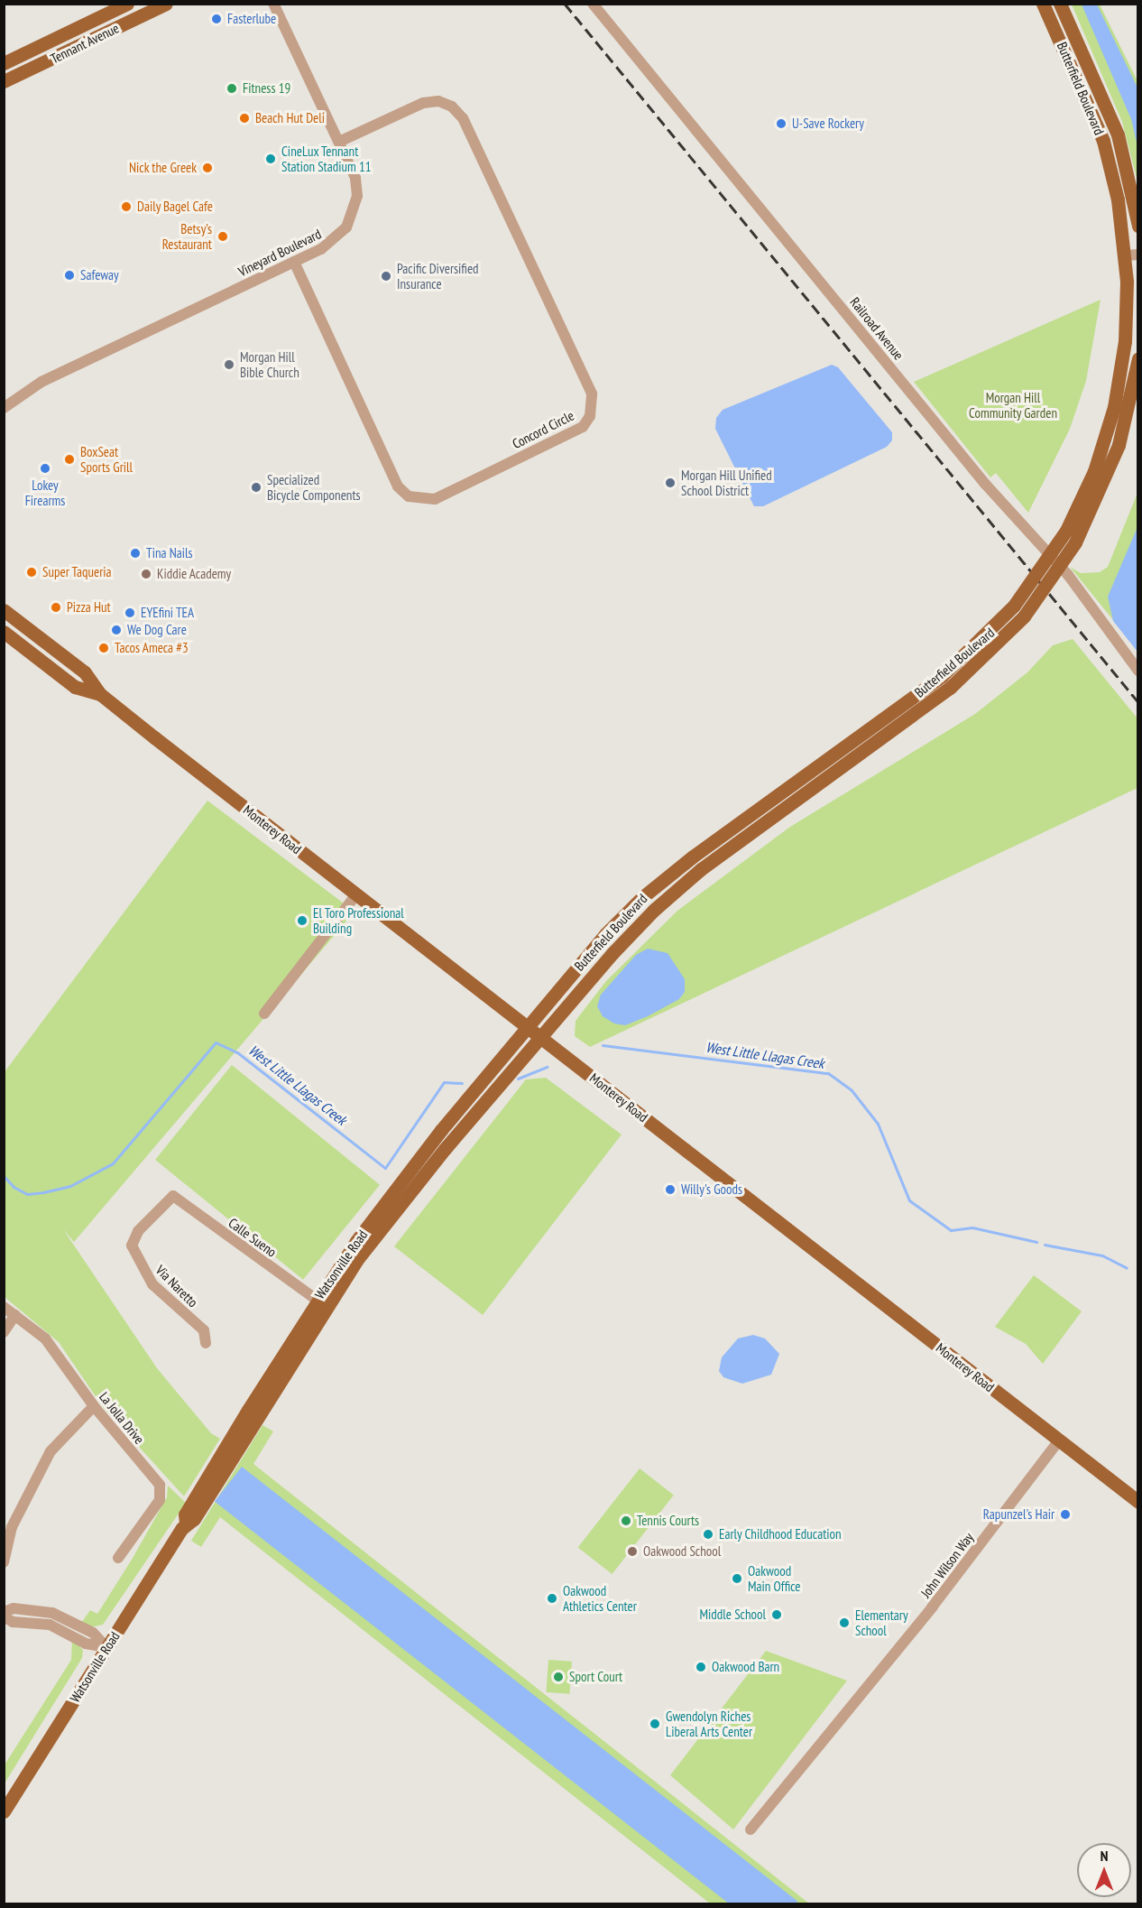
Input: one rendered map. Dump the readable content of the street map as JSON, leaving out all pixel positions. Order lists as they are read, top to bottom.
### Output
{
  "streets": {
    "main road": [
      "Tennant Avenue",
      "Butterfield Boulevard",
      "Monterey Road",
      "Watsonville Road"
    ],
    "street": [
      "Vineyard Boulevard",
      "Railroad Avenue",
      "Concord Circle",
      "Calle Sueno",
      "Via Naretto",
      "La Jolla Drive",
      "John Wilson Way"
    ]
  },
  "crossings": [
    ["Butterfield Boulevard", "Monterey Road"],
    ["Butterfield Boulevard", "Watsonville Road"],
    ["Vineyard Boulevard", "Concord Circle"],
    ["Monterey Road", "Watsonville Road"],
    ["Monterey Road", "John Wilson Way"],
    ["Calle Sueno", "Watsonville Road"],
    ["Calle Sueno", "Via Naretto"]
  ],
  "water": ["West Little Llagas Creek"],
  "parks": ["Morgan Hill Community Garden"],
  "places": [
    "Fasterlube",
    "Fitness 19",
    "Beach Hut Deli",
    "U-Save Rockery",
    "CineLux Tennant Station Stadium 11",
    "Nick the Greek",
    "Daily Bagel Cafe",
    "Betsy’s Restaurant",
    "Safeway",
    "Pacific Diversified Insurance",
    "Morgan Hill Bible Church",
    "BoxSeat Sports Grill",
    "Lokey Firearms",
    "Morgan Hill Unified School District",
    "Specialized Bicycle Components",
    "Tina Nails",
    "Super Taqueria",
    "Kiddie Academy",
    "Pizza Hut",
    "EYEfini TEA",
    "We Dog Care",
    "Tacos Ameca #3",
    "El Toro Professional Building",
    "Willy's Goods",
    "Rapunzel's Hair",
    "Tennis Courts",
    "Early Childhood Education",
    "Oakwood School",
    "Oakwood Main Office",
    "Oakwood Athletics Center",
    "Middle School",
    "Elementary School",
    "Oakwood Barn",
    "Sport Court",
    "Gwendolyn Riches Liberal Arts Center"
  ],
  "north": "top"
}
